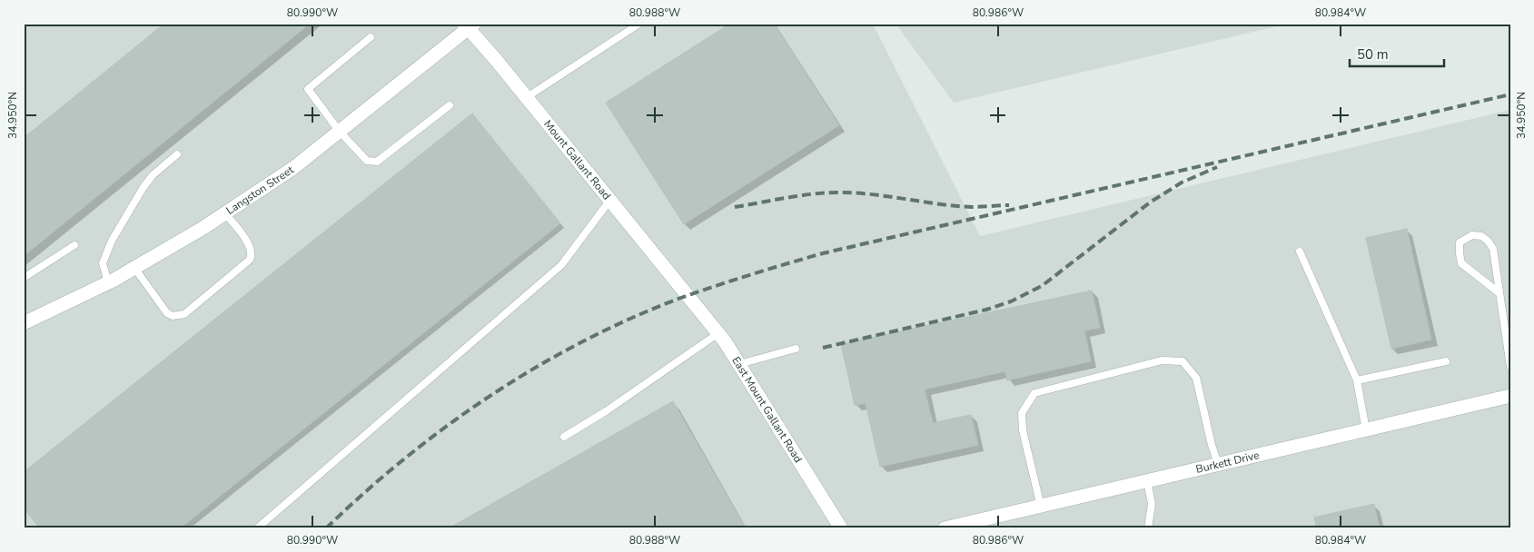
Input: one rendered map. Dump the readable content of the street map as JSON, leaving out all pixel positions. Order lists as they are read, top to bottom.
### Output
{
  "streets": {
    "street": [
      "Mount Gallant Road",
      "Langston Street",
      "East Mount Gallant Road",
      "Burkett Drive"
    ]
  },
  "crossings": [
    ["Mount Gallant Road", "Langston Street"],
    ["Mount Gallant Road", "East Mount Gallant Road"]
  ],
  "scale_bar": "50 m",
  "coordinates": [
    "80.990°W",
    "80.988°W",
    "80.986°W",
    "80.984°W",
    "34.950°N"
  ]
}
